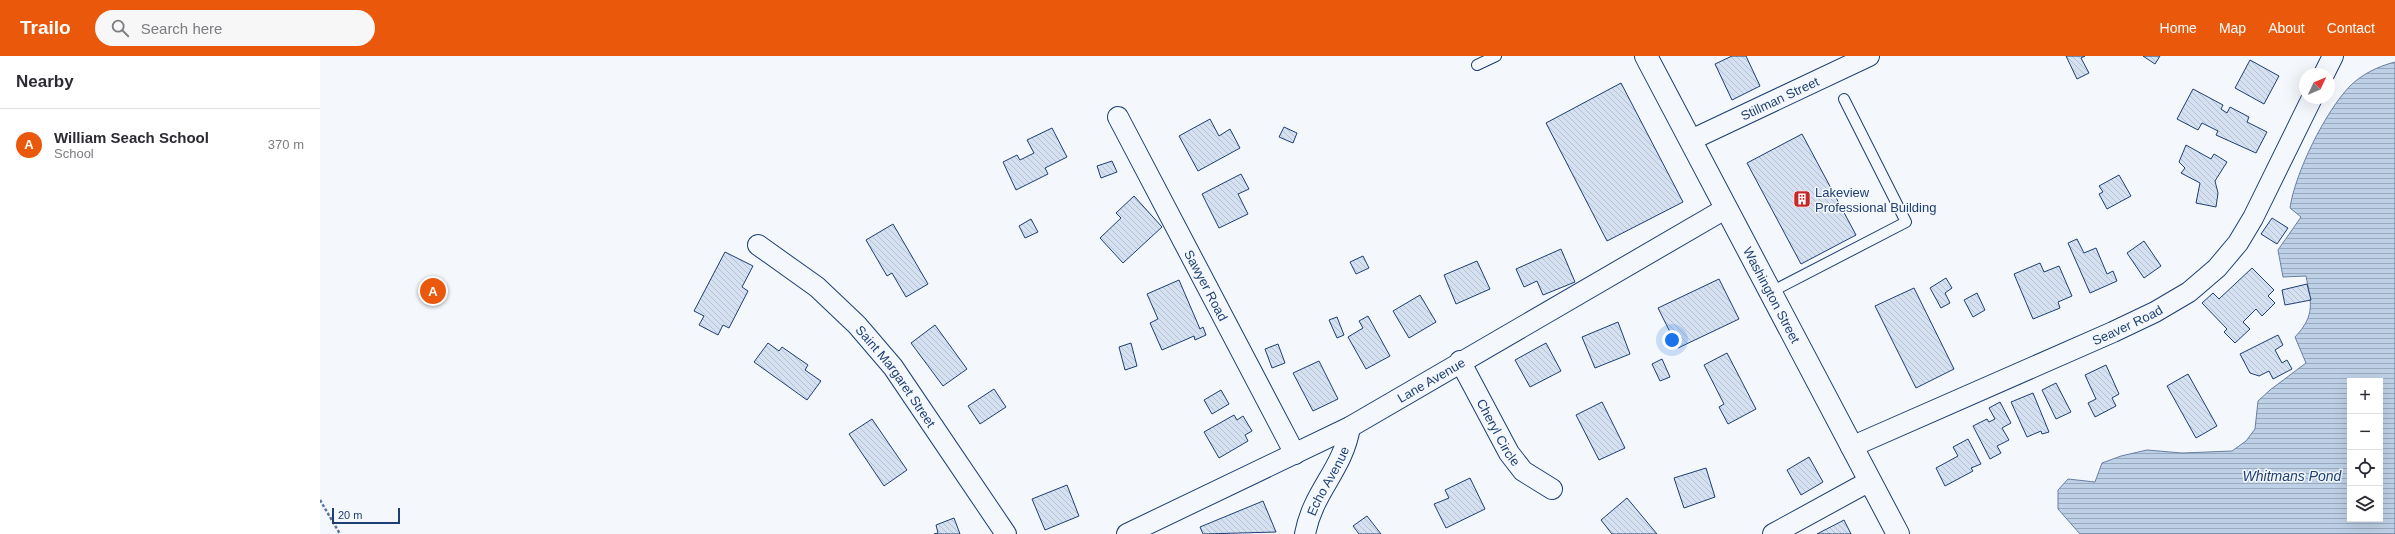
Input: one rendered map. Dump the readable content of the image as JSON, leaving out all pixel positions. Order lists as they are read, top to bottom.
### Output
{
  "streets": {
    "main road": ["Washington Street"],
    "street": [
      "Stillman Street",
      "Sawyer Road",
      "Seaver Road",
      "Saint Margaret Street",
      "Lane Avenue",
      "Cheryl Circle",
      "Echo Avenue"
    ]
  },
  "crossings": [
    ["Stillman Street", "Washington Street"],
    ["Sawyer Road", "Lane Avenue"],
    ["Washington Street", "Seaver Road"],
    ["Washington Street", "Lane Avenue"],
    ["Lane Avenue", "Cheryl Circle"],
    ["Lane Avenue", "Echo Avenue"]
  ],
  "water": ["Whitmans Pond"],
  "places": {
    "building": ["Lakeview Professional Building"]
  },
  "scale_bar": "20 m",
  "north": "top right",
  "page": {
    "header": "Trailo",
    "search": "Search here",
    "nav": [
      "Home",
      "Map",
      "About",
      "Contact"
    ],
    "heading": "Nearby",
    "list": [
      {
        "mark": "A",
        "name": "William Seach School",
        "note": "School",
        "value": "370 m"
      }
    ],
    "pins": "A",
    "map_buttons": ["+", "−"],
    "scale": "20 m"
  }
}
